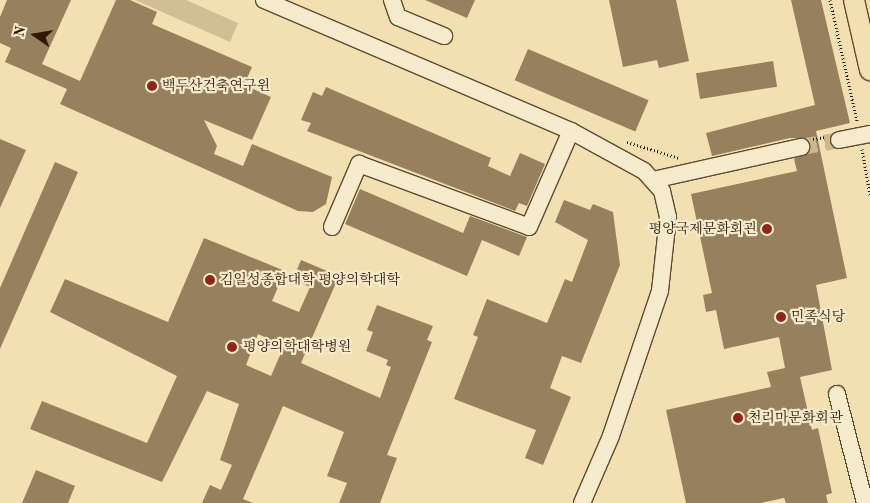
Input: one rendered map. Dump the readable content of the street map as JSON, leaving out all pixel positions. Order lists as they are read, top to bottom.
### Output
{
  "places": [
    "백두산건축연구윈",
    "평양국제문화회괸",
    "김일성종합대학 평양의학대학",
    "민족식당",
    "평양의학대학병원",
    "천리마문화회관"
  ],
  "north": "left"
}
